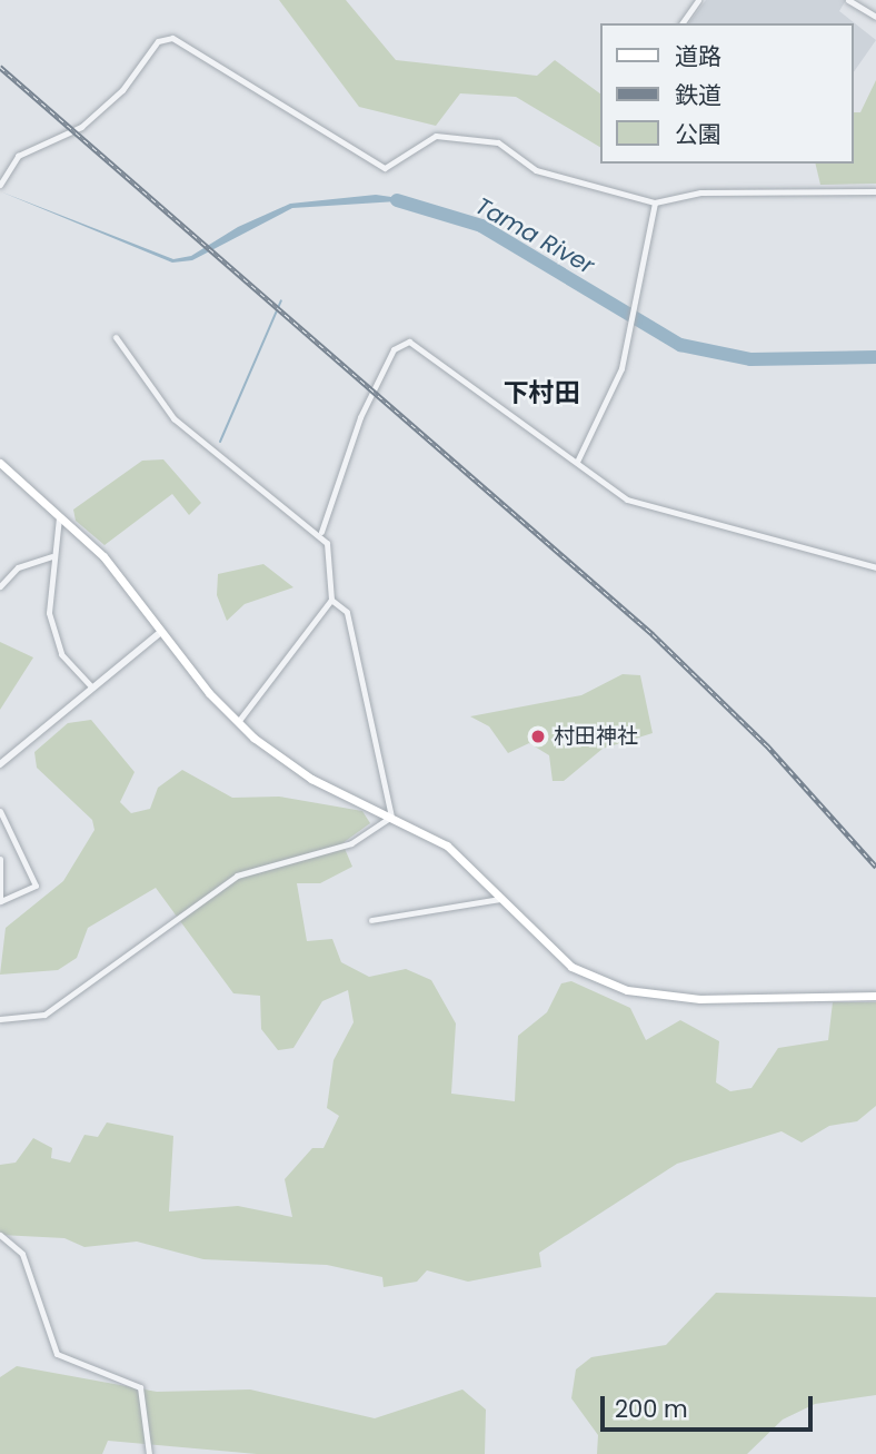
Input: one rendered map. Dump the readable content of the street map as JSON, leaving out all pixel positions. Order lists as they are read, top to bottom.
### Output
{
  "districts": ["下村田"],
  "water": ["Tama River"],
  "places": ["村田神社"],
  "legend": ["道路", "鉄道", "公園"],
  "scale_bar": "200 m"
}
